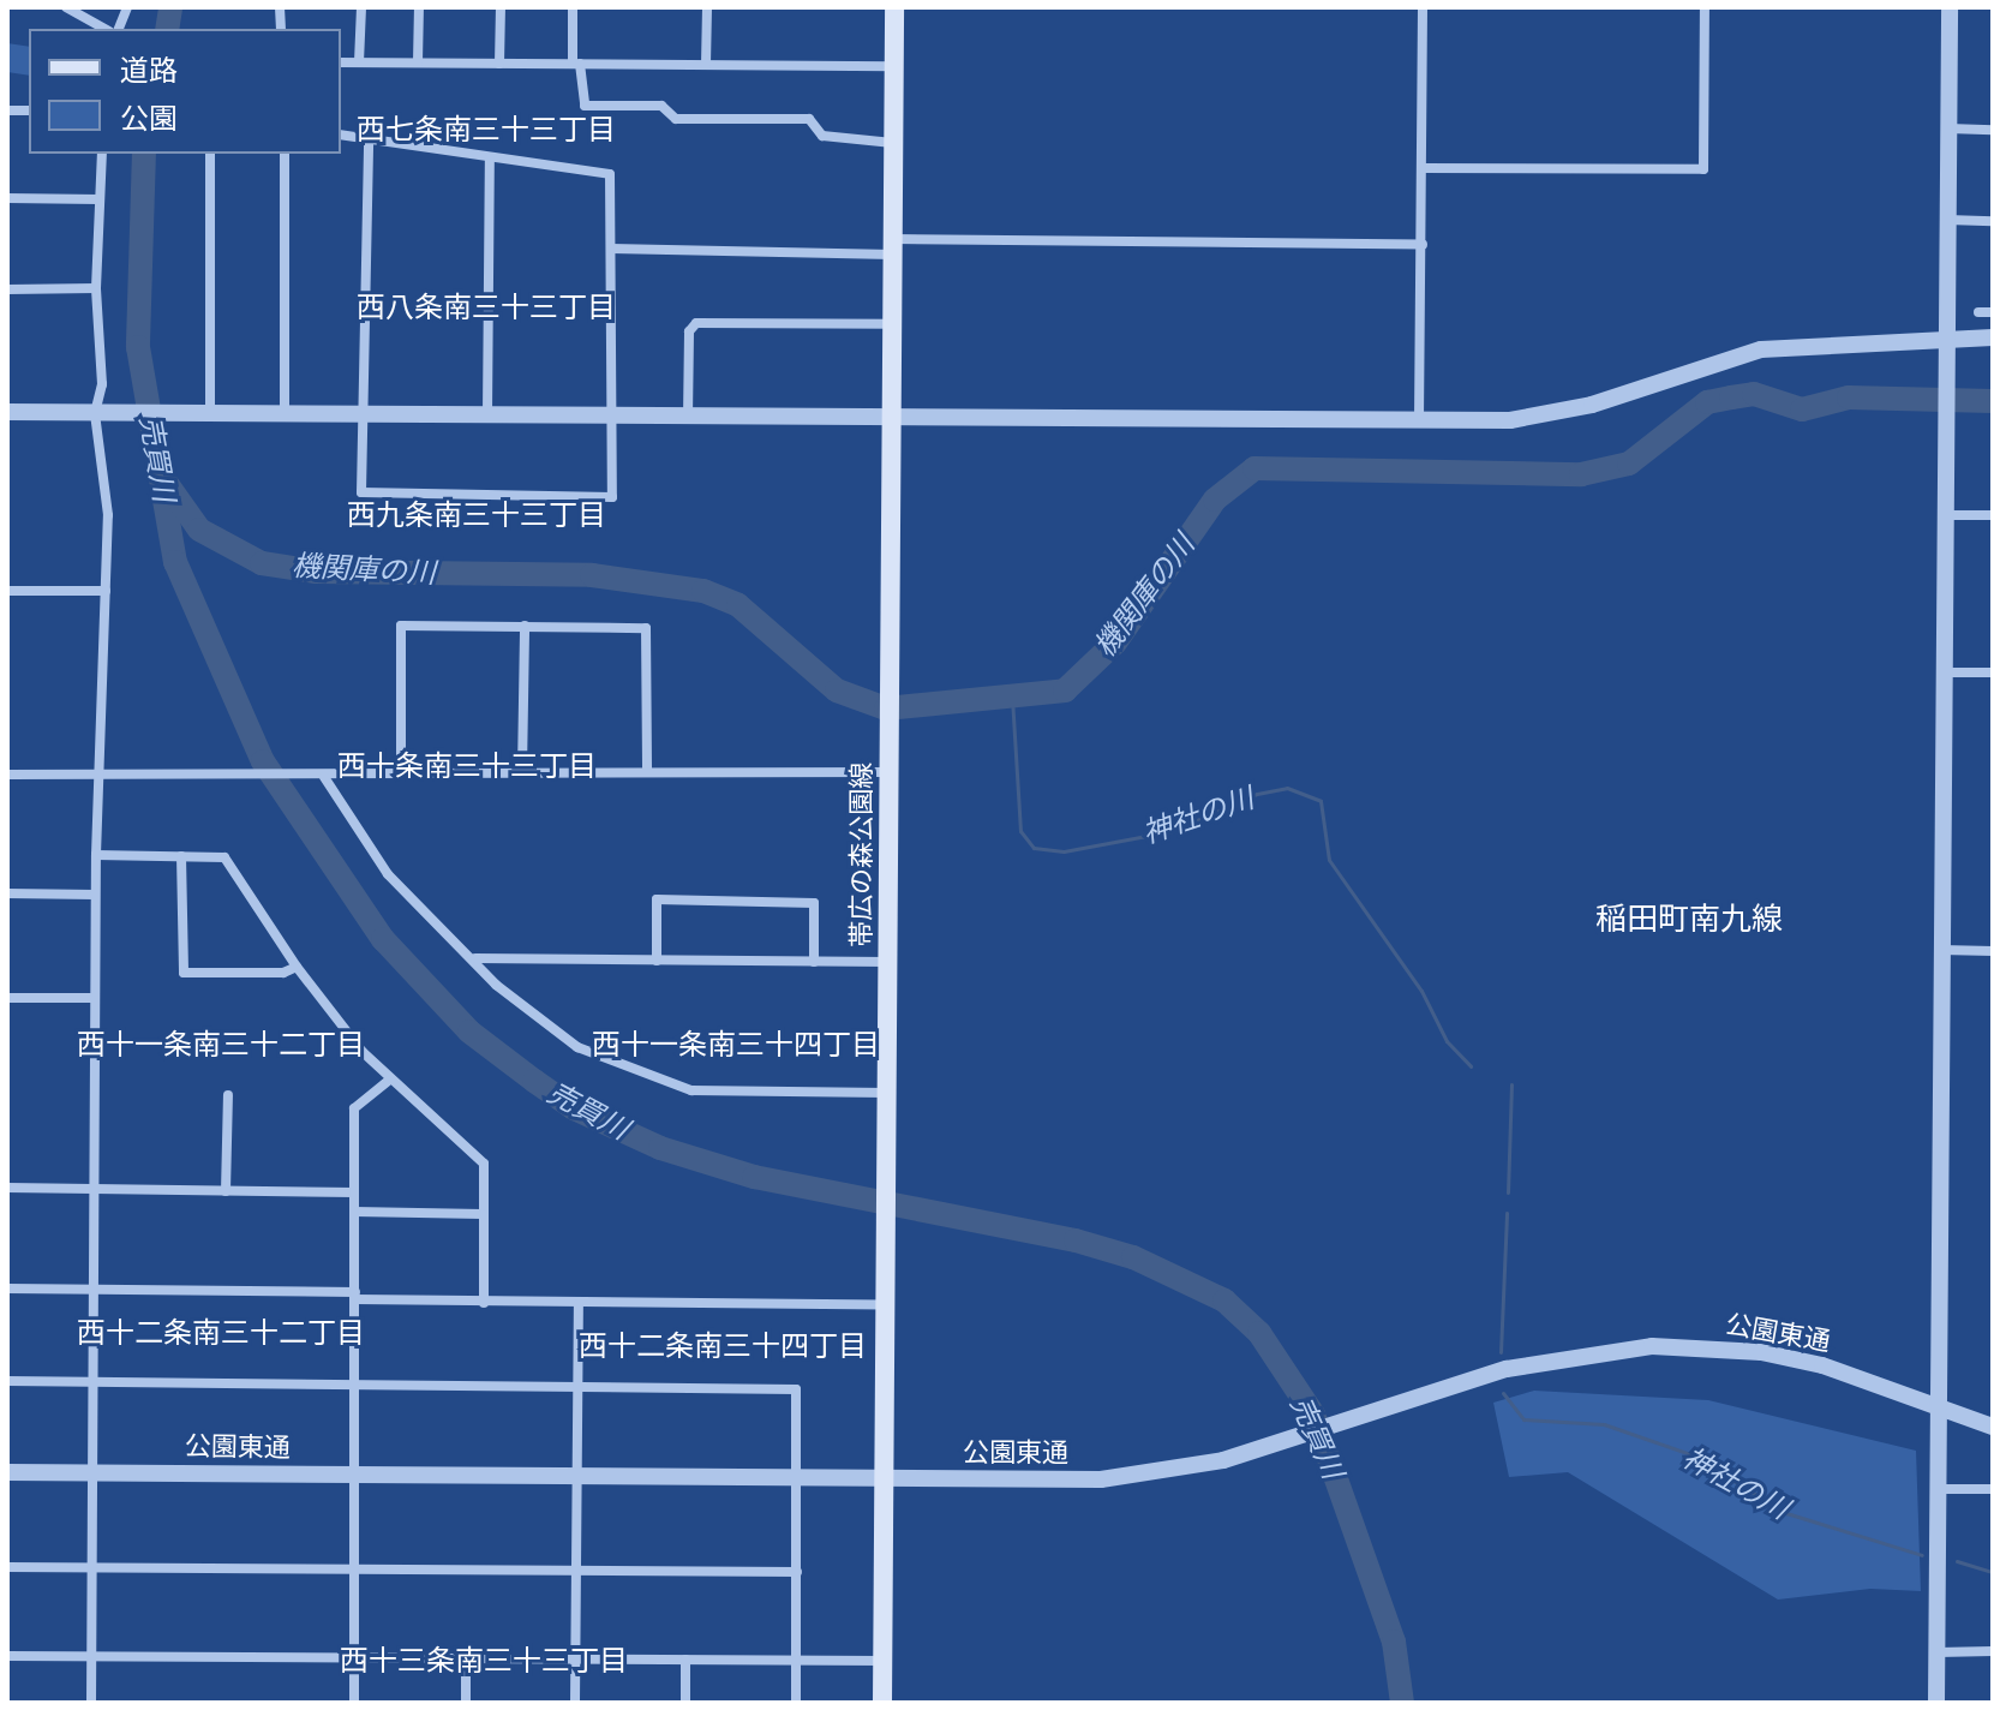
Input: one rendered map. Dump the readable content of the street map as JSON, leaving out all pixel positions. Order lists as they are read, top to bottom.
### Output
{
  "streets": {
    "main road": ["帯広の森公園線"],
    "street": ["公園東通"]
  },
  "crossings": [
    ["帯広の森公園線", "公園東通"]
  ],
  "districts": [
    "西七条南三十三丁目",
    "西八条南三十三丁目",
    "西九条南三十三丁目",
    "西十条南三十三丁目",
    "稲田町南九線",
    "西十一条南三十二丁目",
    "西十一条南三十四丁目",
    "西十二条南三十二丁目",
    "西十二条南三十四丁目",
    "西十三条南三十三丁目"
  ],
  "water": ["売買川", "機関庫の川", "神社の川"],
  "legend": ["道路", "公園"]
}
